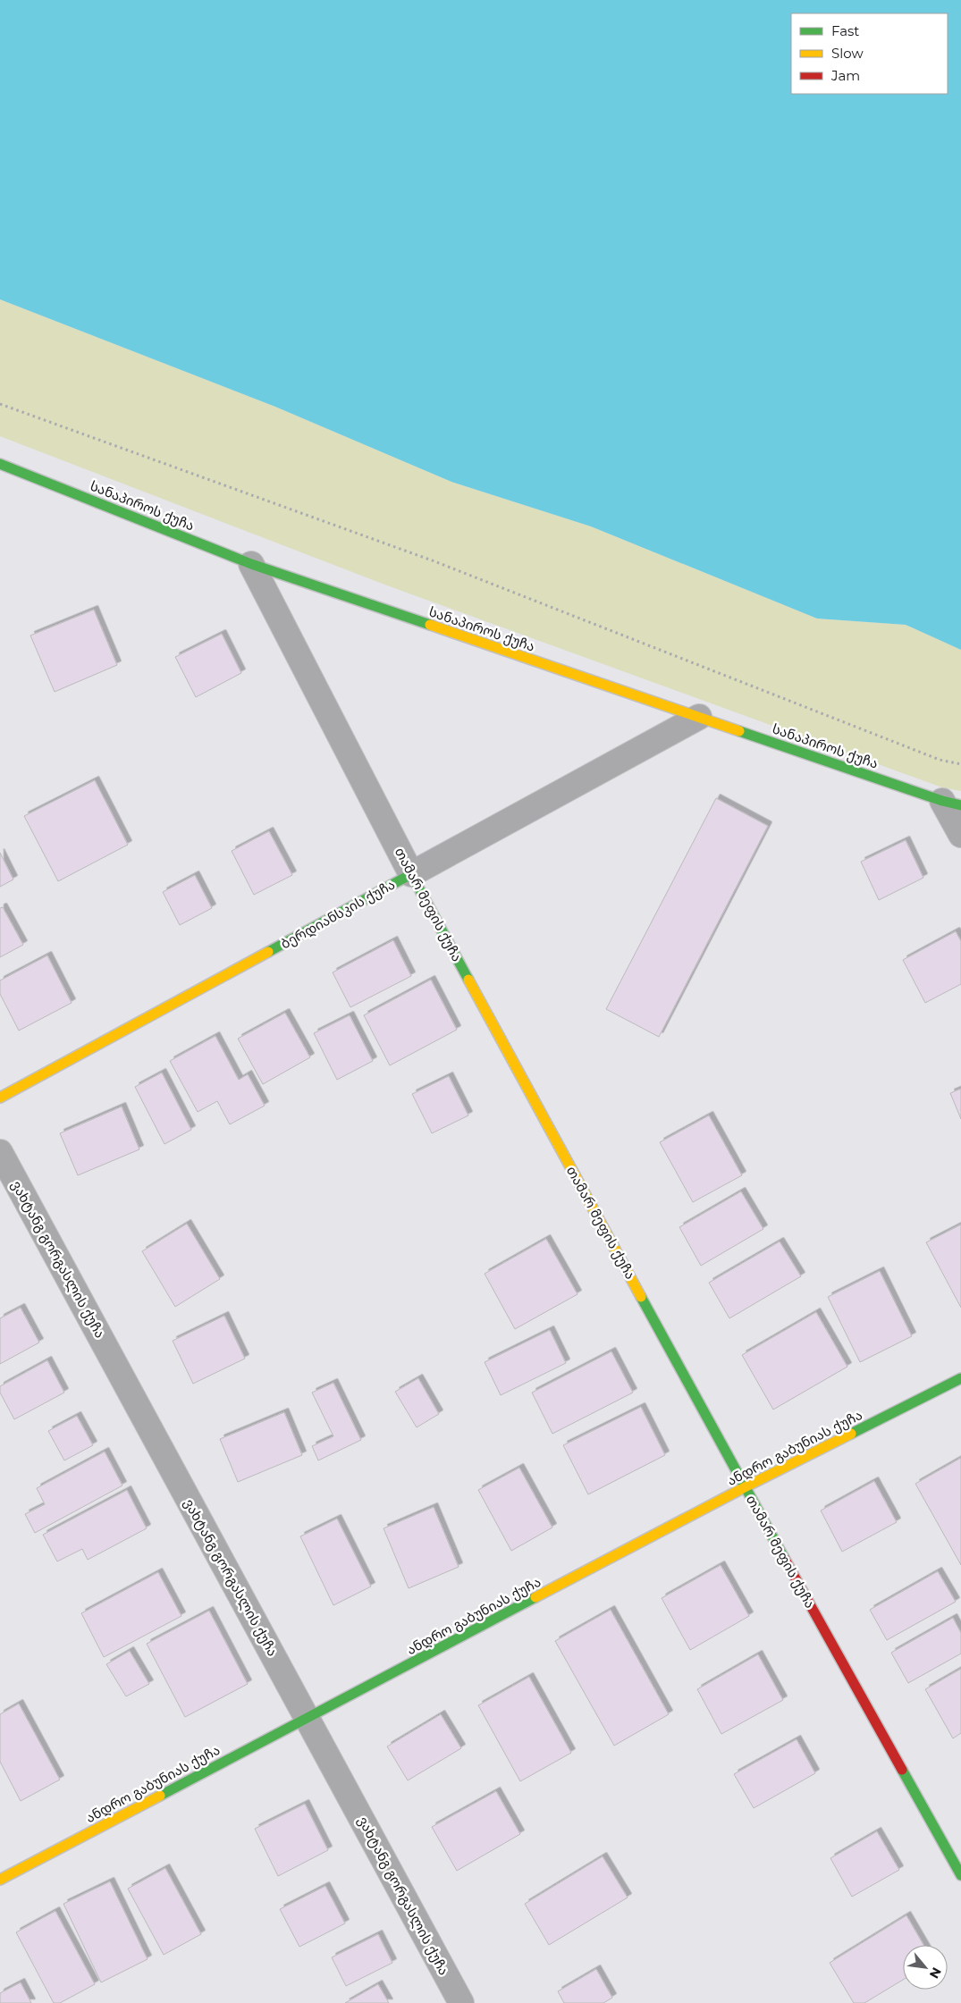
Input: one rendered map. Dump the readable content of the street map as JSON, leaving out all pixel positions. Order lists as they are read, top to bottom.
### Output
{
  "streets": {
    "street": [
      "სანაპიროს ქუჩა",
      "თამარ მეფის ქუჩა",
      "ბერდიანსკის ქუჩა",
      "ვახტანგ გორგასლის ქუჩა",
      "ანდრო გაბუნიას ქუჩა"
    ]
  },
  "crossings": [
    ["სანაპიროს ქუჩა", "თამარ მეფის ქუჩა"],
    ["სანაპიროს ქუჩა", "ბერდიანსკის ქუჩა"],
    ["თამარ მეფის ქუჩა", "ბერდიანსკის ქუჩა"],
    ["თამარ მეფის ქუჩა", "ანდრო გაბუნიას ქუჩა"],
    ["ვახტანგ გორგასლის ქუჩა", "ანდრო გაბუნიას ქუჩა"]
  ],
  "legend": ["Fast", "Slow", "Jam"],
  "north": "bottom right"
}
